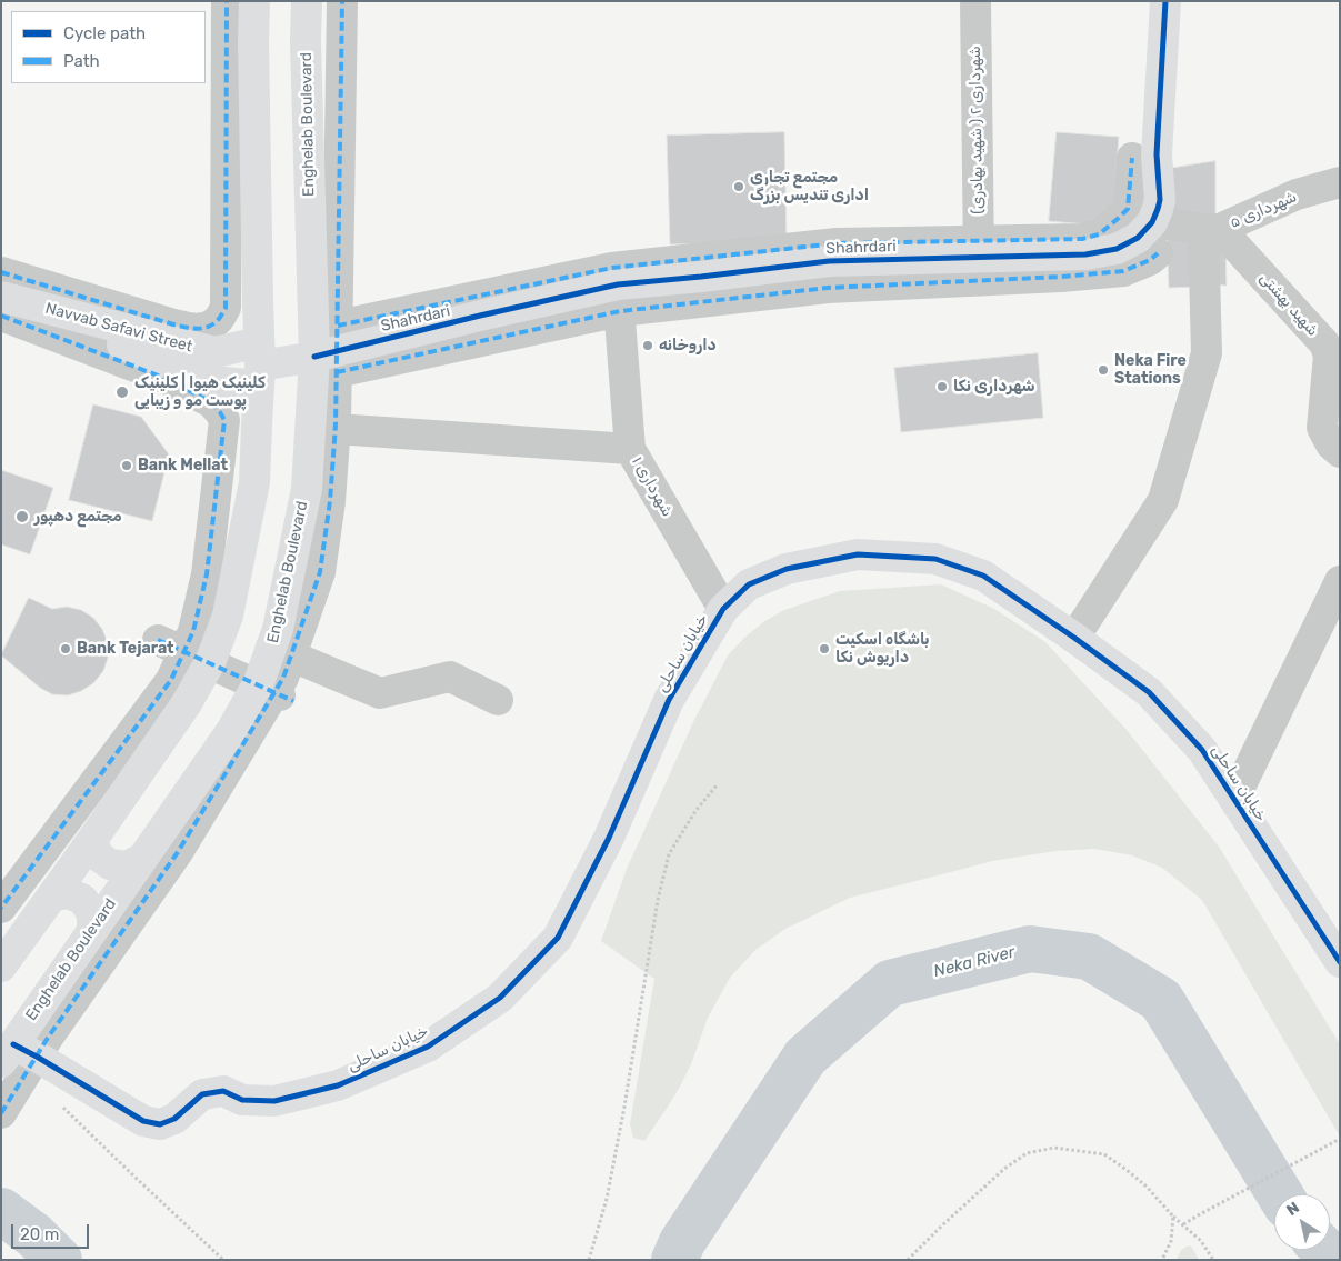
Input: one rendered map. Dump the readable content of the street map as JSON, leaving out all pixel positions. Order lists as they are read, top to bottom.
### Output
{
  "streets": {
    "street": [
      "Enghelab Boulevard",
      "شهرداری ۲ ( شهید بهادری)",
      "شهرداری ۵",
      "Shahrdari",
      "شهید بهشتی",
      "Navvab Safavi Street",
      "شهرداری ۱",
      "خیابان ساحلی"
    ]
  },
  "crossings": [
    ["Enghelab Boulevard", "Shahrdari"],
    ["Enghelab Boulevard", "خیابان ساحلی"],
    ["شهرداری ۲ ( شهید بهادری)", "Shahrdari"],
    ["شهرداری ۵", "شهید بهشتی"],
    ["Shahrdari", "Navvab Safavi Street"],
    ["Shahrdari", "شهرداری ۱"],
    ["شهرداری ۱", "خیابان ساحلی"]
  ],
  "water": ["Neka River"],
  "places": [
    "مجتمع تجاری اداری تندیس بزرگ",
    "داروخانه",
    "Neka Fire Stations",
    "شهرداری نکا",
    "کلینیک هیوا | کلینیک پوست مو و زیبایی",
    "Bank Mellat",
    "مجتمع دهپور",
    "Bank Tejarat",
    "باشگاه اسکیت داریوش نکا"
  ],
  "legend": ["Cycle path", "Path"],
  "scale_bar": "20 m",
  "north": "top left"
}
